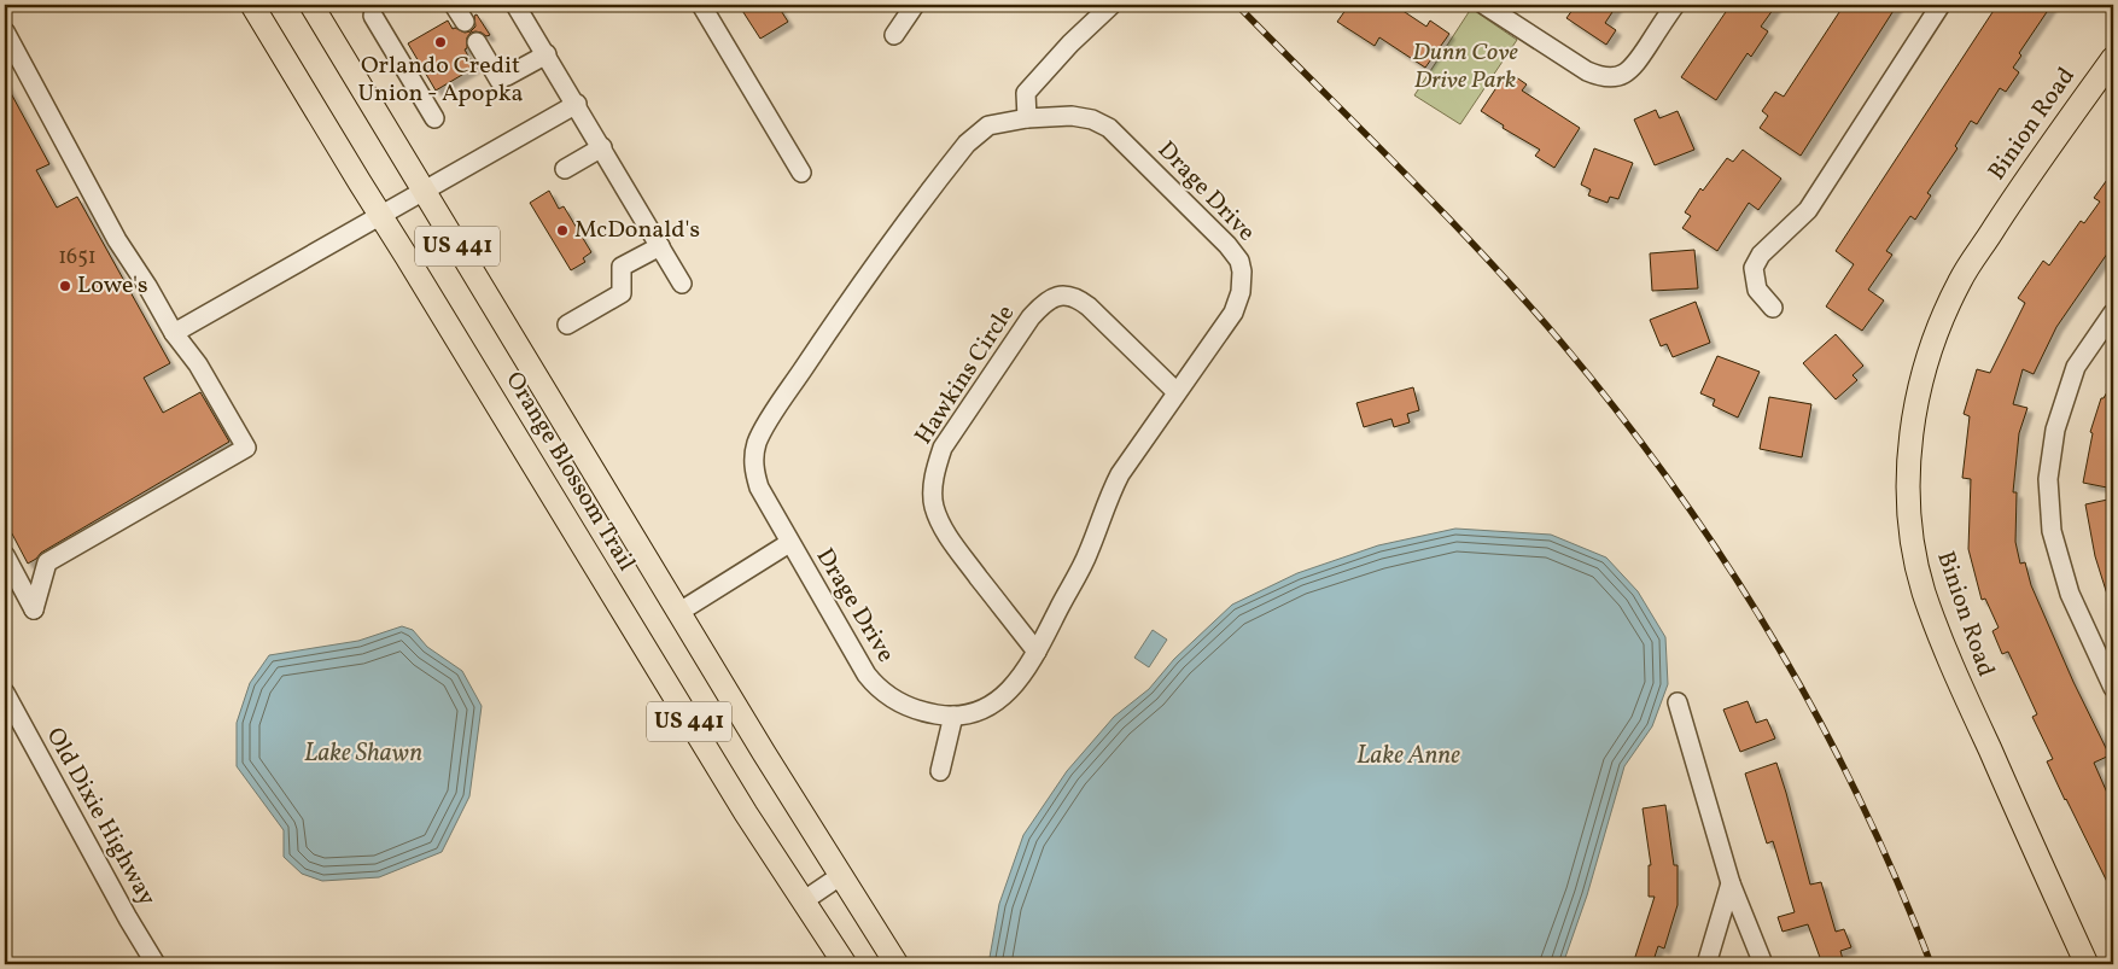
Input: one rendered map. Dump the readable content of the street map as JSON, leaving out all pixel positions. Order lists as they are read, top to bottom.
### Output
{
  "streets": {
    "main road": ["Binion Road", "US 441", "Orange Blossom Trail"],
    "street": ["Drage Drive", "Hawkins Circle", "Old Dixie Highway"]
  },
  "crossings": [
    ["Drage Drive", "Hawkins Circle"]
  ],
  "water": ["Lake Shawn", "Lake Anne"],
  "parks": ["Dunn Cove Drive Park"],
  "places": ["Orlando Credit Union - Apopka", "McDonald's", "Lowe's"],
  "house_numbers": ["1651"]
}
